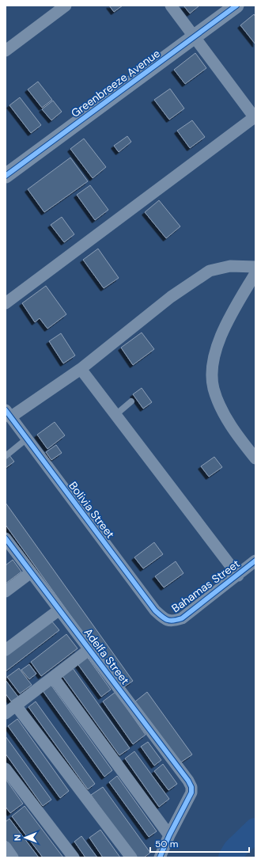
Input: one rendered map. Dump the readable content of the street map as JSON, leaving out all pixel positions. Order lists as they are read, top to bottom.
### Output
{
  "streets": {
    "street": [
      "Greenbreeze Avenue",
      "Bolivia Street",
      "Bahamas Street",
      "Adelfa Street"
    ]
  },
  "crossings": [
    ["Bolivia Street", "Bahamas Street"]
  ],
  "scale_bar": "50 m",
  "north": "left"
}
